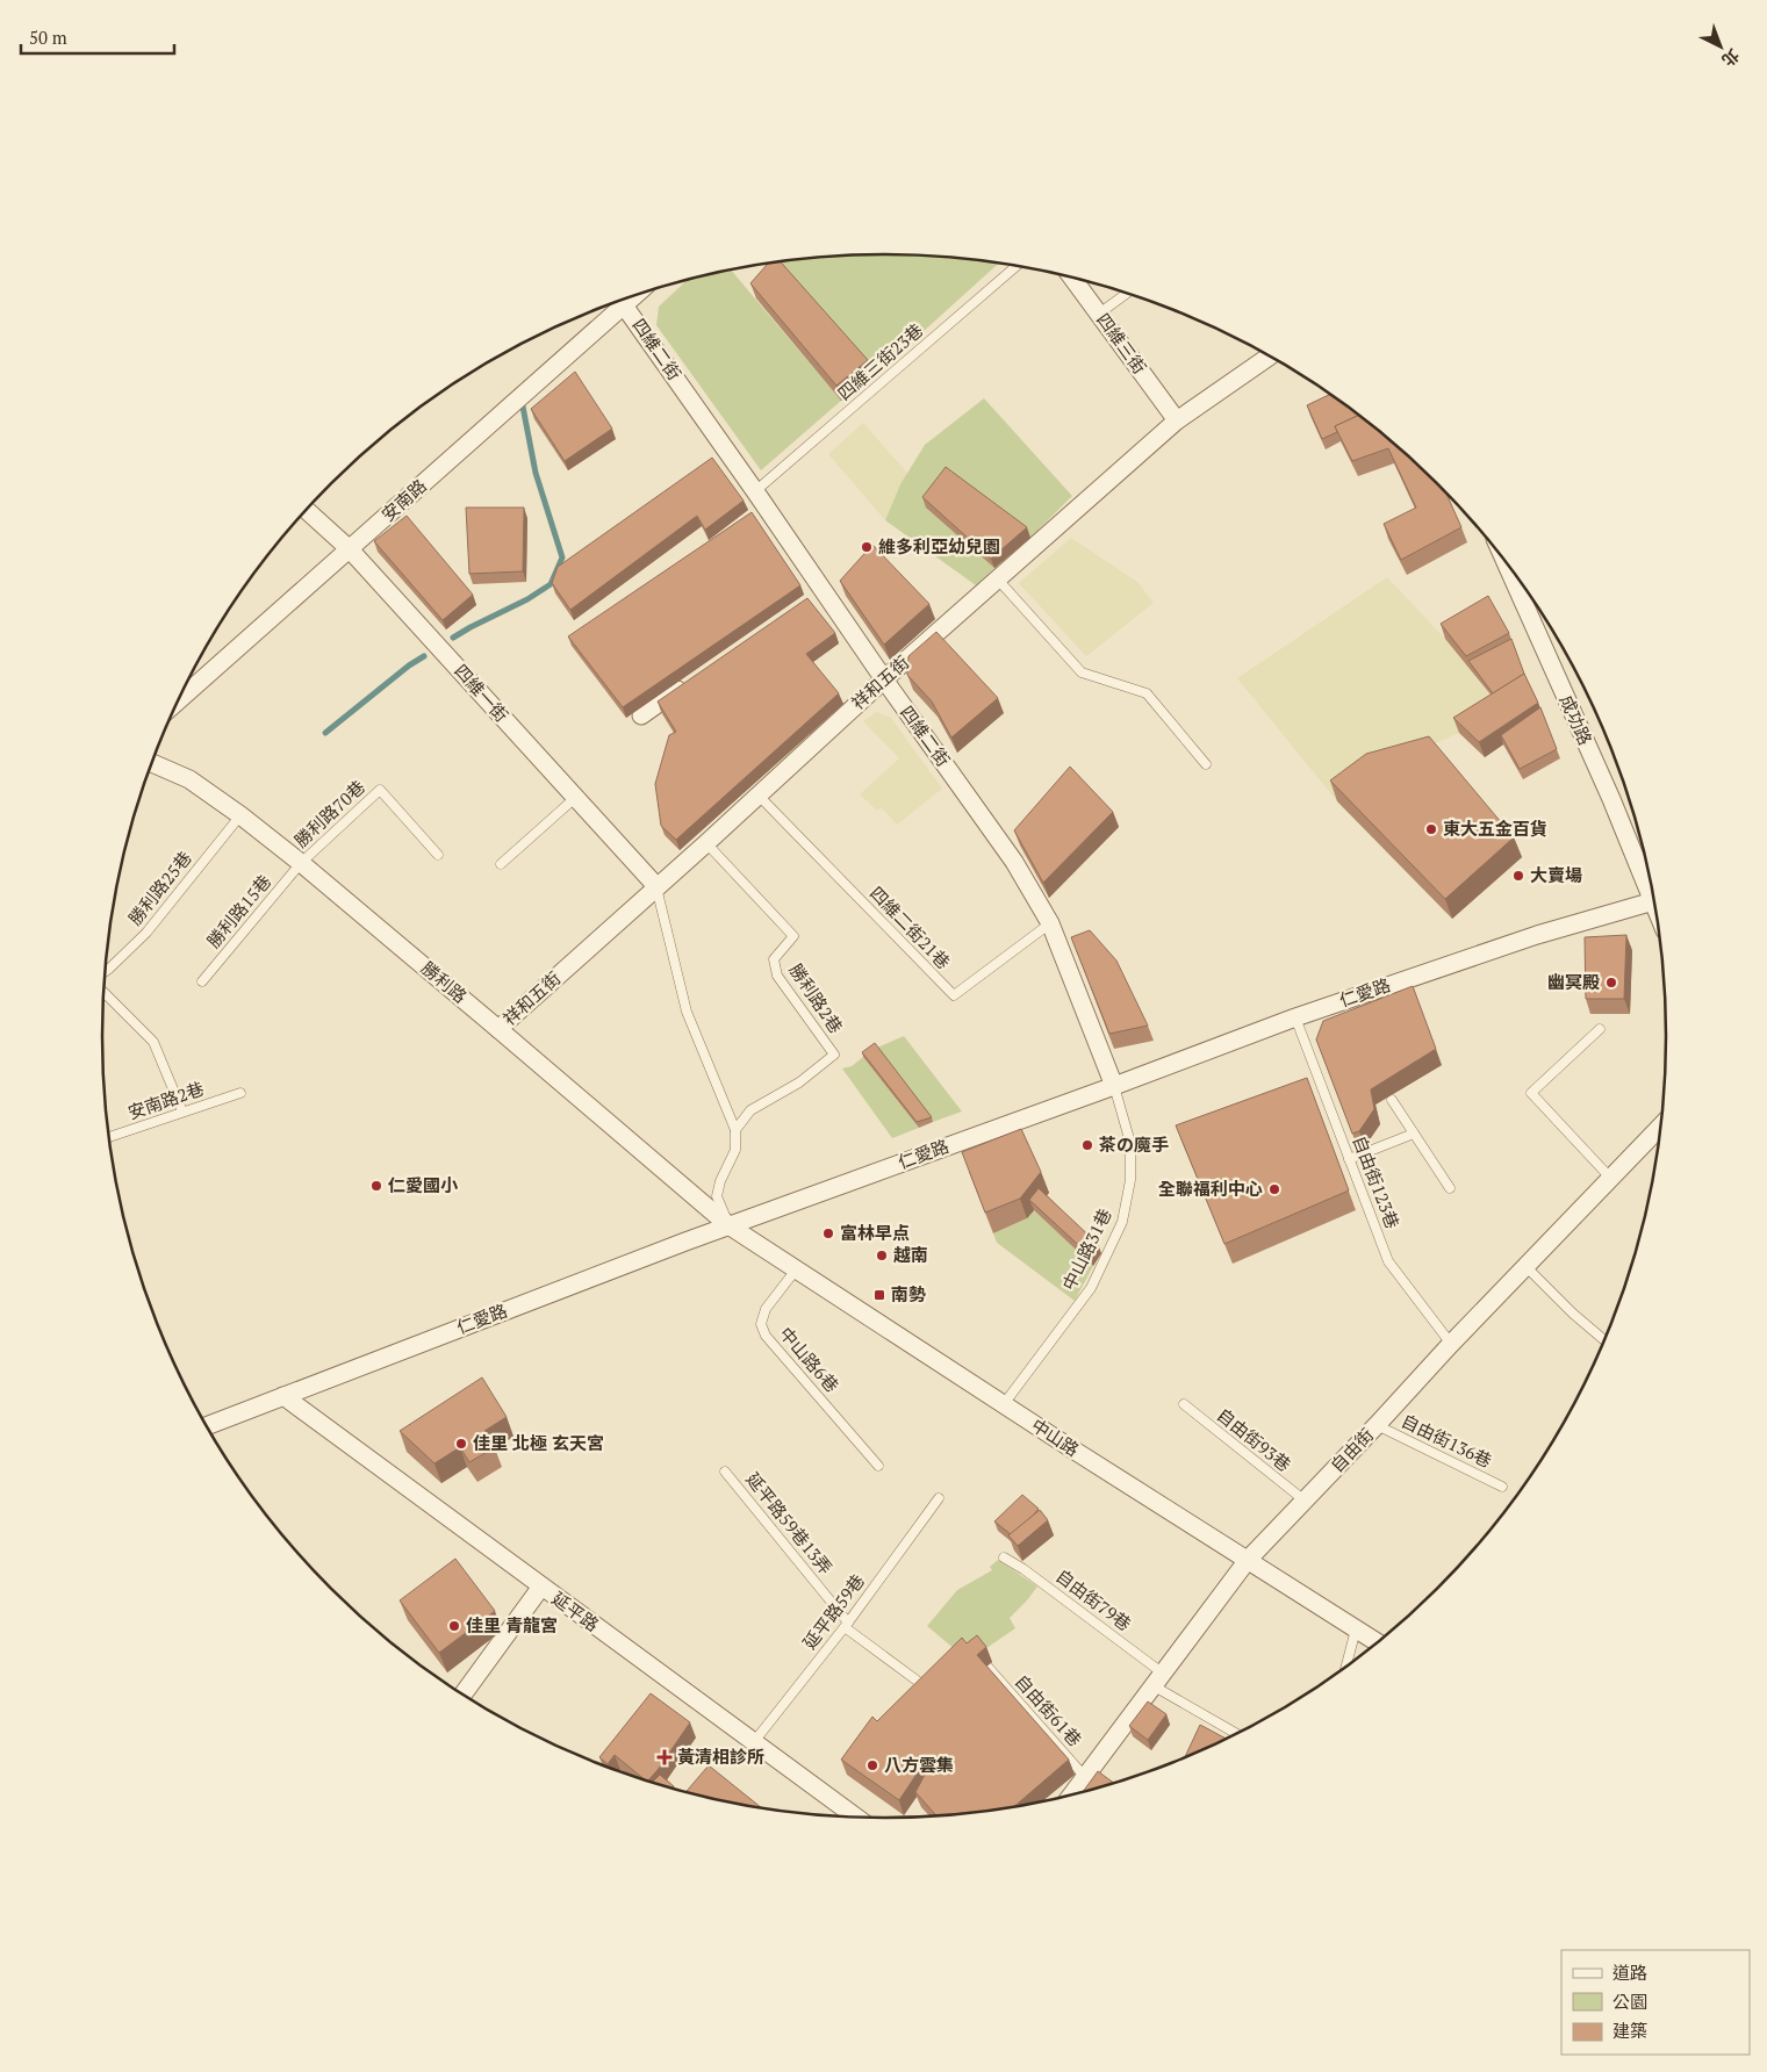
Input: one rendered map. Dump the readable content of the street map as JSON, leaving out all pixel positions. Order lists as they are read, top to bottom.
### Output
{
  "streets": {
    "street": [
      "四維三街",
      "四維二街",
      "安南路",
      "祥和五街",
      "四維一街",
      "成功路",
      "勝利路",
      "仁愛路",
      "中山路",
      "自由街",
      "延平路"
    ],
    "lane": [
      "四維三街23巷",
      "勝利路70巷",
      "勝利路25巷",
      "勝利路15巷",
      "四維二街21巷",
      "勝利路2巷",
      "安南路2巷",
      "自由街123巷",
      "中山路31巷",
      "中山路6巷",
      "自由街93巷",
      "自由街136巷",
      "延平路59巷13弄",
      "自由街79巷",
      "延平路59巷",
      "自由街61巷"
    ]
  },
  "crossings": [
    ["四維三街", "祥和五街"],
    ["四維二街", "四維三街23巷"],
    ["四維二街", "祥和五街"],
    ["四維二街", "四維二街21巷"],
    ["四維二街", "仁愛路"],
    ["四維二街", "中山路31巷"],
    ["安南路", "四維一街"],
    ["祥和五街", "四維一街"],
    ["祥和五街", "四維二街21巷"],
    ["祥和五街", "勝利路"],
    ["祥和五街", "勝利路2巷"],
    ["勝利路70巷", "勝利路15巷"],
    ["勝利路70巷", "勝利路"],
    ["勝利路25巷", "勝利路"],
    ["勝利路15巷", "勝利路"],
    ["勝利路", "仁愛路"],
    ["勝利路", "中山路"],
    ["仁愛路", "自由街123巷"],
    ["仁愛路", "中山路31巷"],
    ["仁愛路", "中山路"],
    ["仁愛路", "延平路"],
    ["自由街123巷", "自由街"],
    ["中山路31巷", "中山路"],
    ["中山路6巷", "中山路"],
    ["中山路", "自由街"],
    ["自由街93巷", "自由街"],
    ["自由街136巷", "自由街"],
    ["自由街", "自由街79巷"],
    ["自由街", "自由街61巷"],
    ["延平路59巷13弄", "延平路59巷"],
    ["延平路", "延平路59巷"]
  ],
  "places": {
    "other": [
      "維多利亞幼兒園",
      "東大五金百貨",
      "大賣場",
      "幽冥殿",
      "茶の魔手",
      "仁愛國小",
      "全聯福利中心",
      "富林早点",
      "越南",
      "佳里 北極 玄天宮",
      "佳里 青龍宮",
      "八方雲集"
    ],
    "transit": ["南勢"],
    "health": ["黃清相診所"]
  },
  "legend": ["道路", "公園", "建築"],
  "scale_bar": "50 m",
  "north": "bottom right"
}
